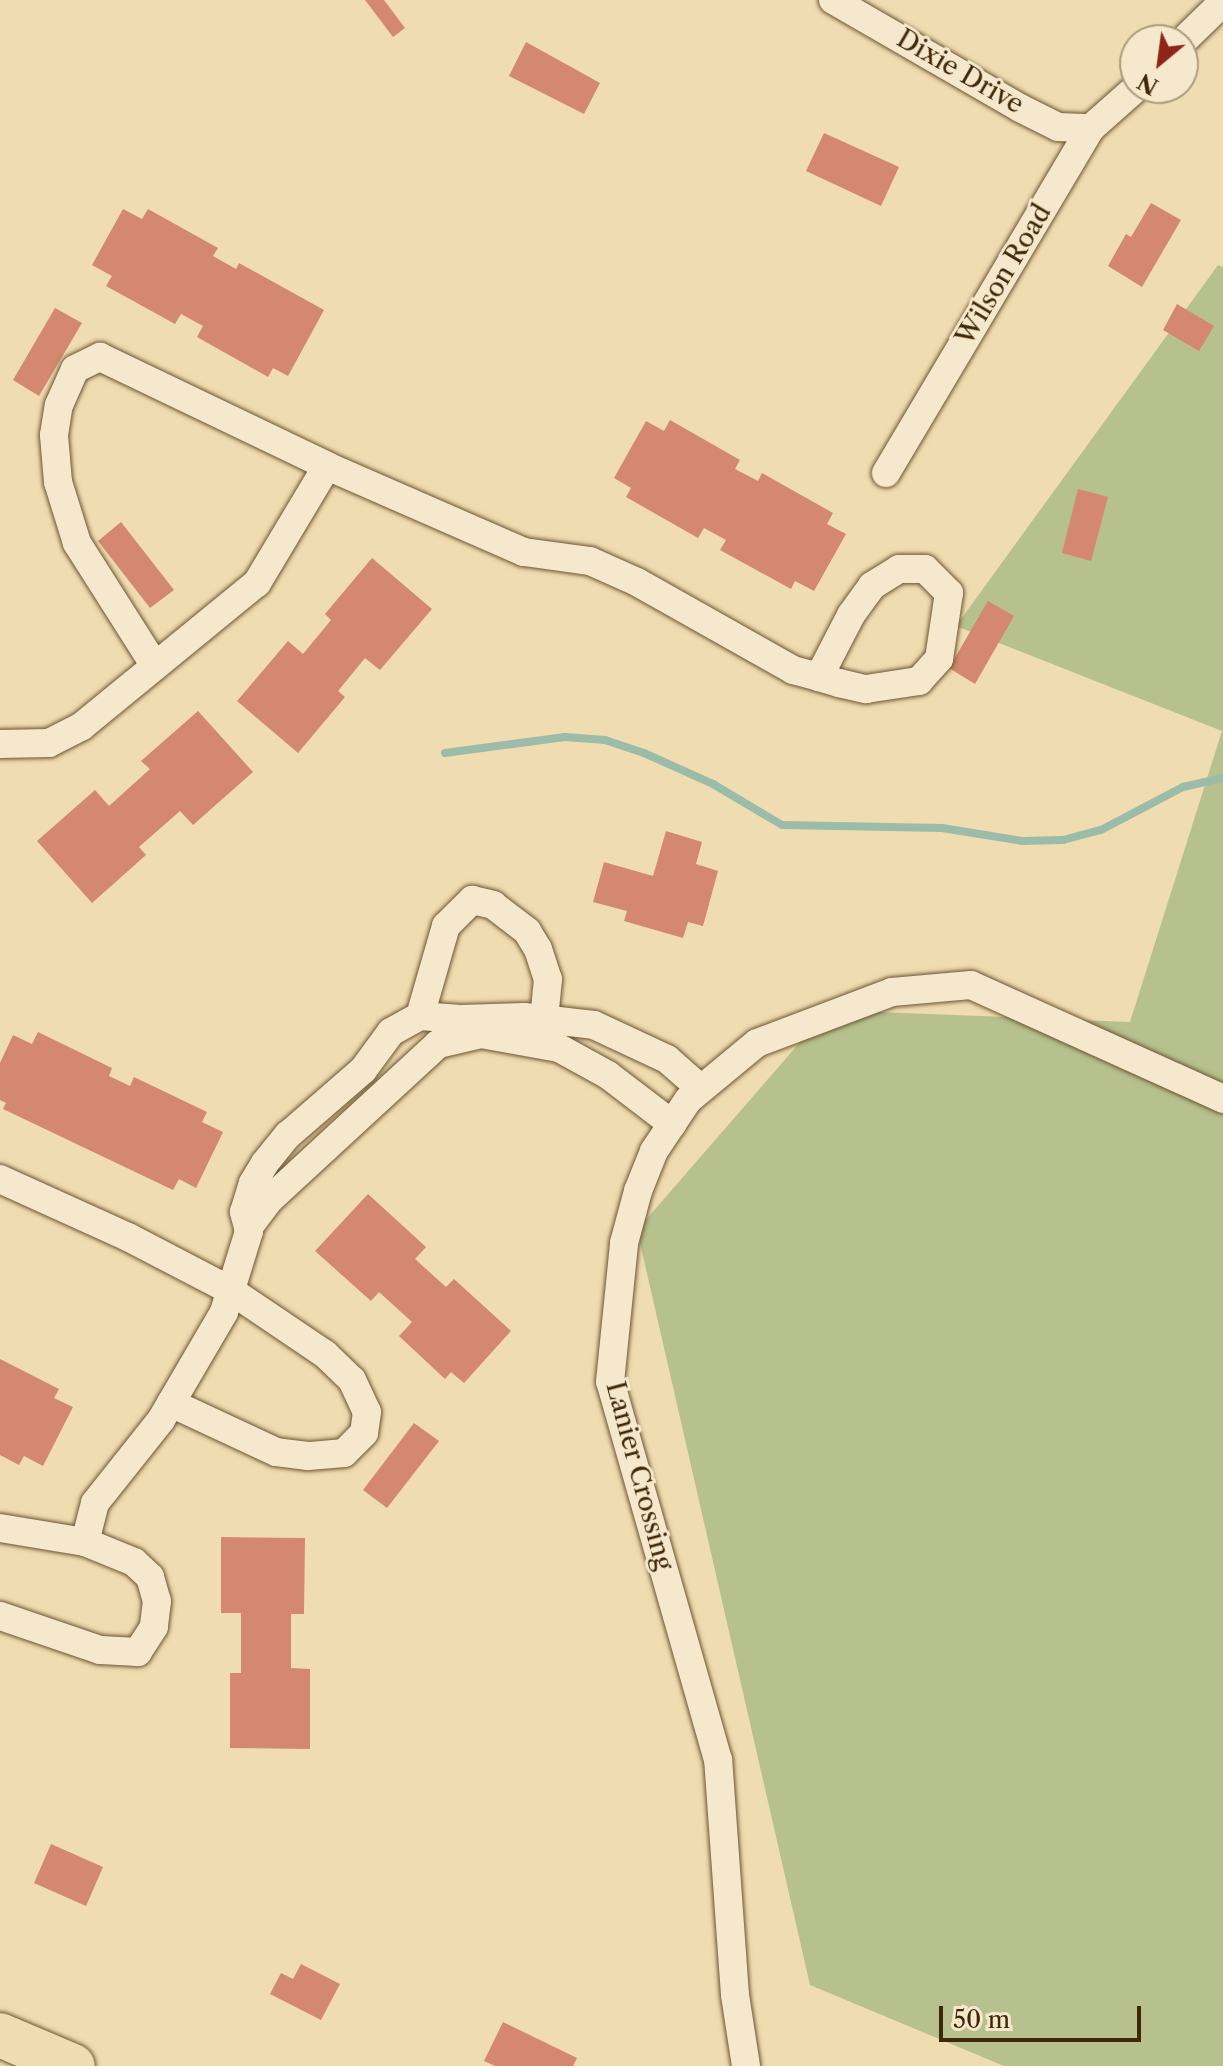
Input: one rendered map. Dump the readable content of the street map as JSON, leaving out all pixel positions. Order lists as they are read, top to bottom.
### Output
{
  "streets": {
    "street": ["Dixie Drive", "Wilson Road", "Lanier Crossing"]
  },
  "crossings": [
    ["Dixie Drive", "Wilson Road"]
  ],
  "scale_bar": "50 m",
  "north": "bottom left"
}
